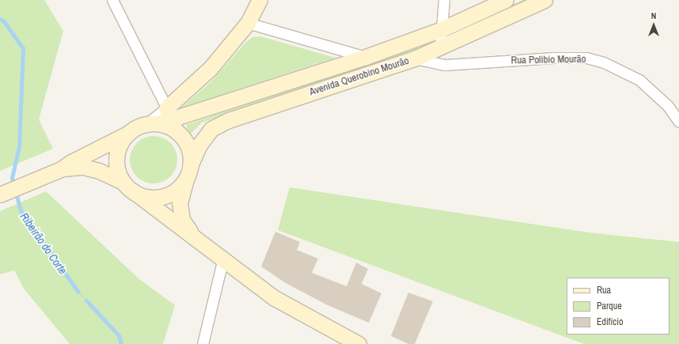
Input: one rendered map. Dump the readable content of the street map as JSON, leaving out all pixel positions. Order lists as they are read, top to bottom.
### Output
{
  "streets": {
    "main road": ["Avenida Querobino Mourão"],
    "street": ["Rua Polibio Mourão"]
  },
  "crossings": [
    ["Rua Polibio Mourão", "Avenida Querobino Mourão"]
  ],
  "water": ["Ribeirão do Corte"],
  "legend": ["Rua", "Parque", "Edifício"],
  "north": "top"
}
